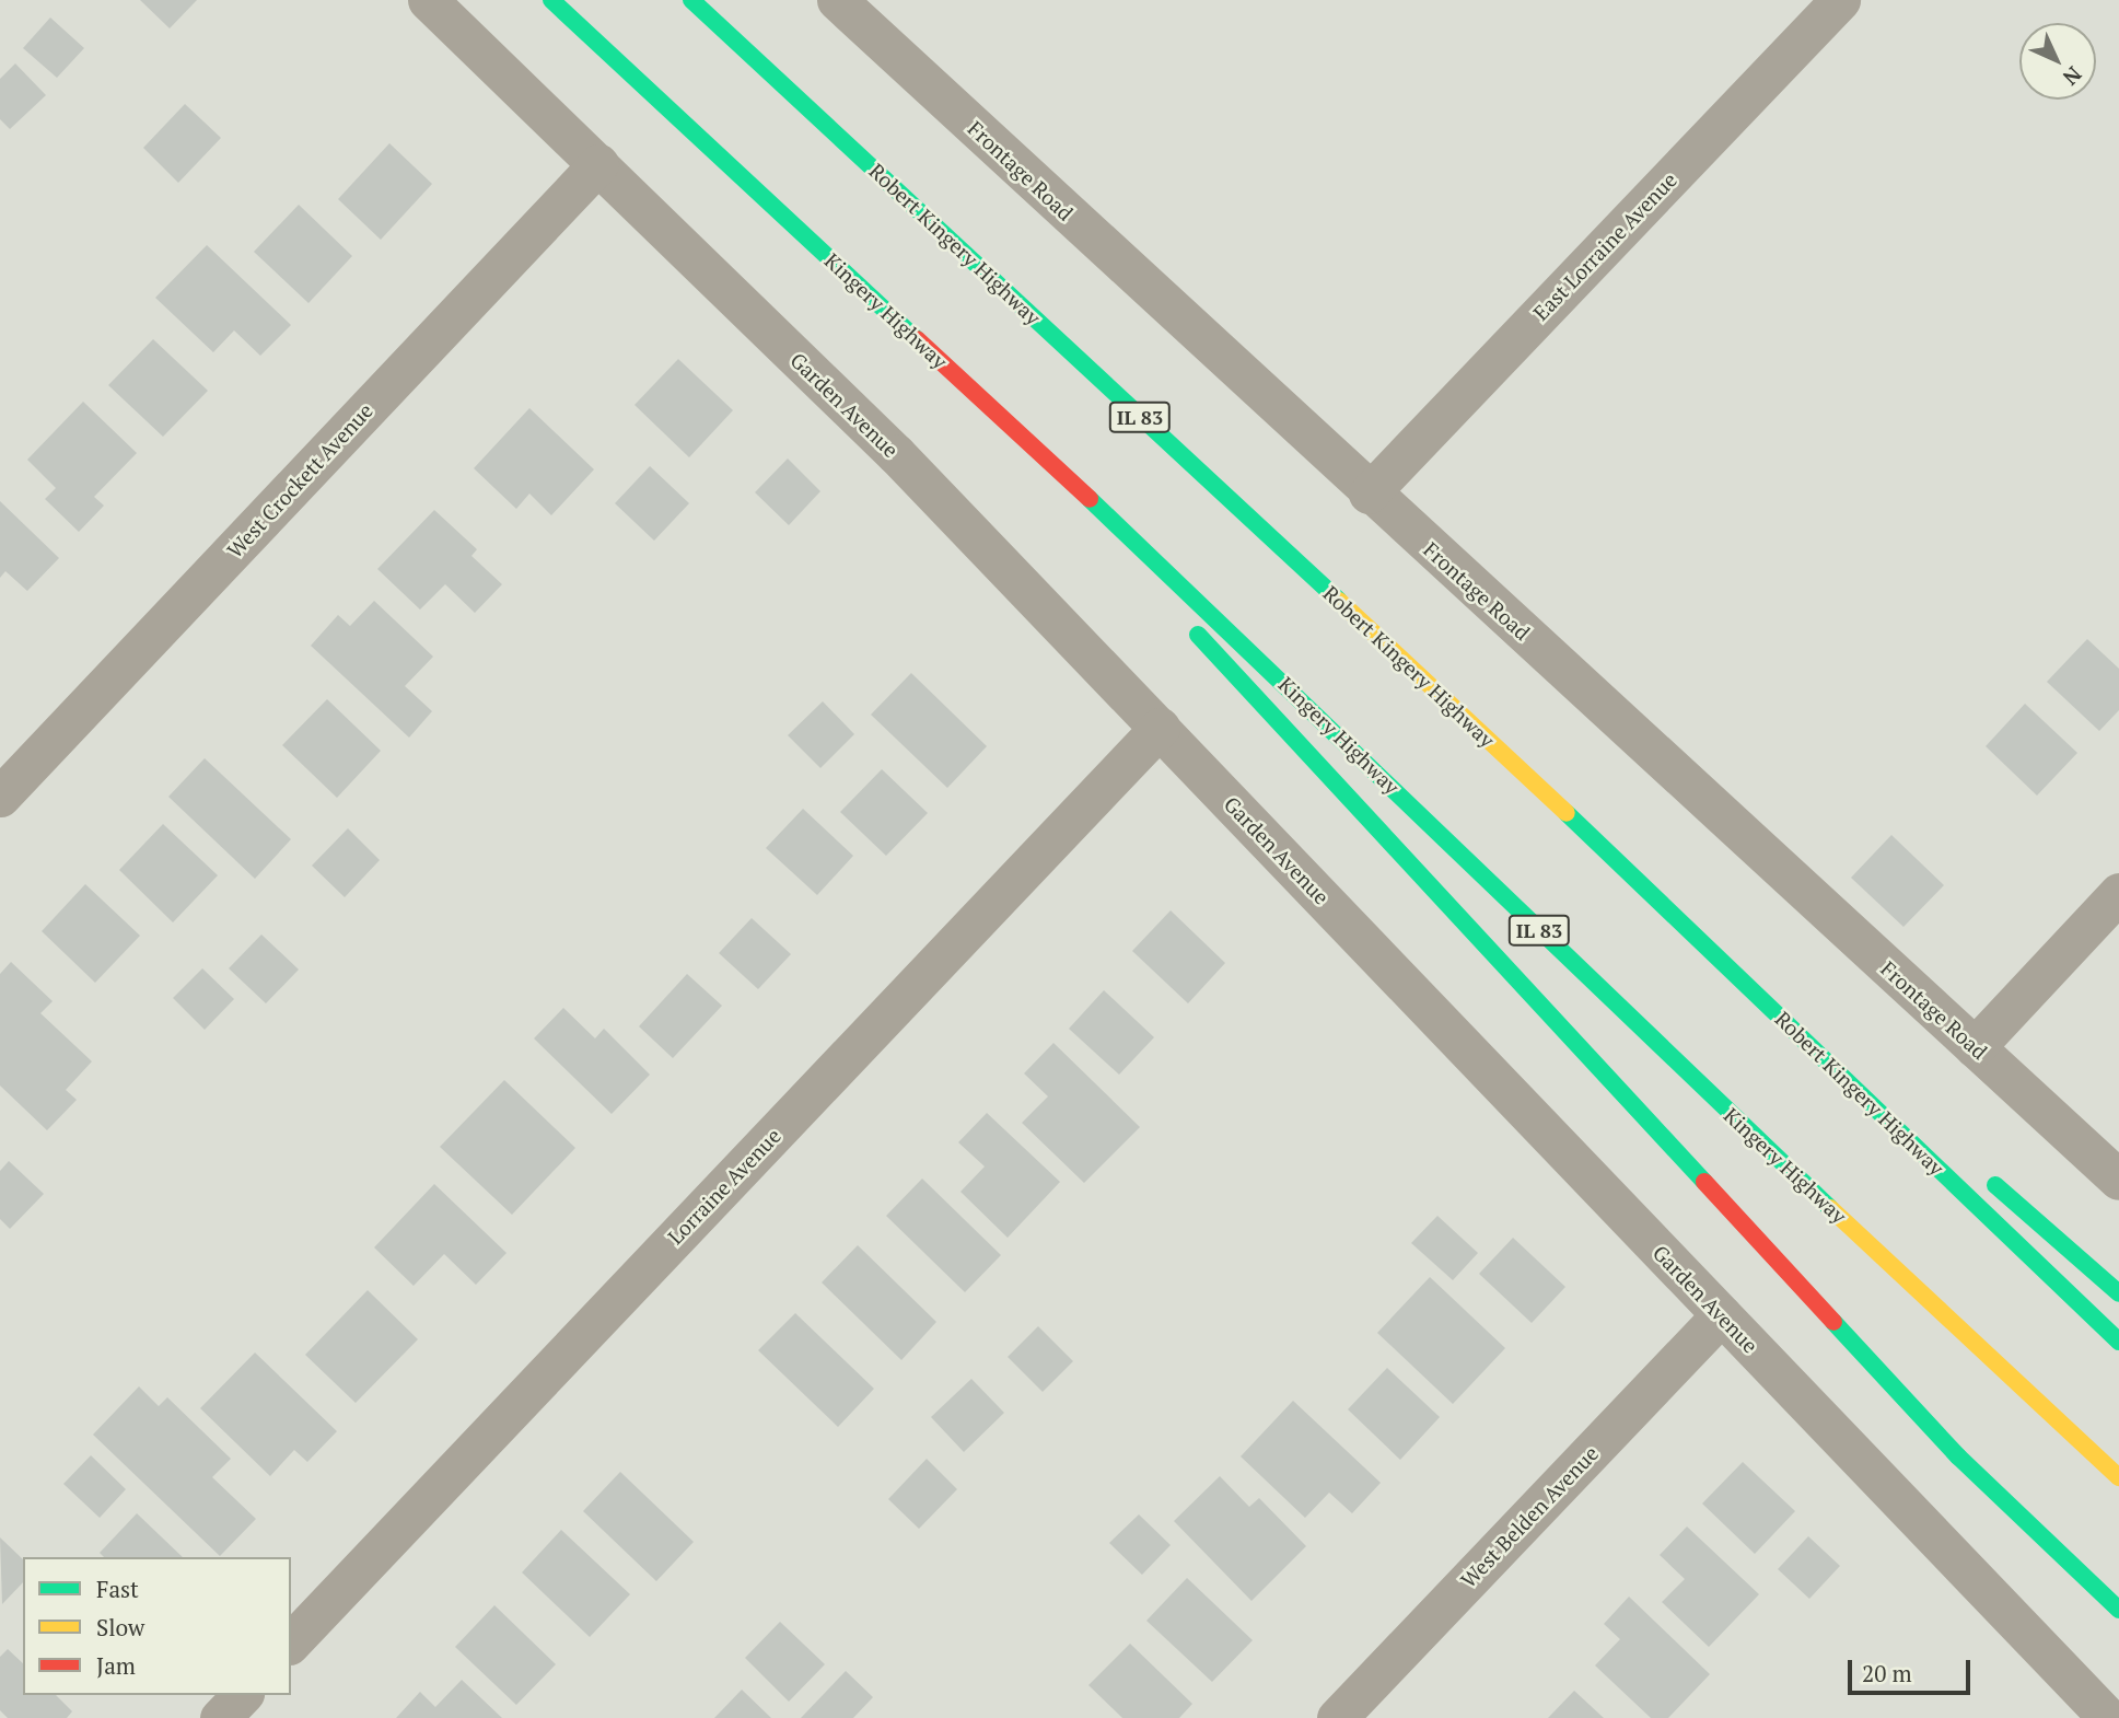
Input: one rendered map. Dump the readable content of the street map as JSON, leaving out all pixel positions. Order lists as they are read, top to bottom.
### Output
{
  "streets": {
    "highway": ["Robert Kingery Highway", "Kingery Highway", "IL 83"],
    "street": [
      "Frontage Road",
      "East Lorraine Avenue",
      "Garden Avenue",
      "West Crockett Avenue",
      "Lorraine Avenue",
      "West Belden Avenue"
    ]
  },
  "crossings": [
    ["Frontage Road", "East Lorraine Avenue"],
    ["Garden Avenue", "West Crockett Avenue"],
    ["Garden Avenue", "Lorraine Avenue"],
    ["Garden Avenue", "West Belden Avenue"]
  ],
  "legend": ["Fast", "Slow", "Jam"],
  "scale_bar": "20 m",
  "north": "bottom right"
}
